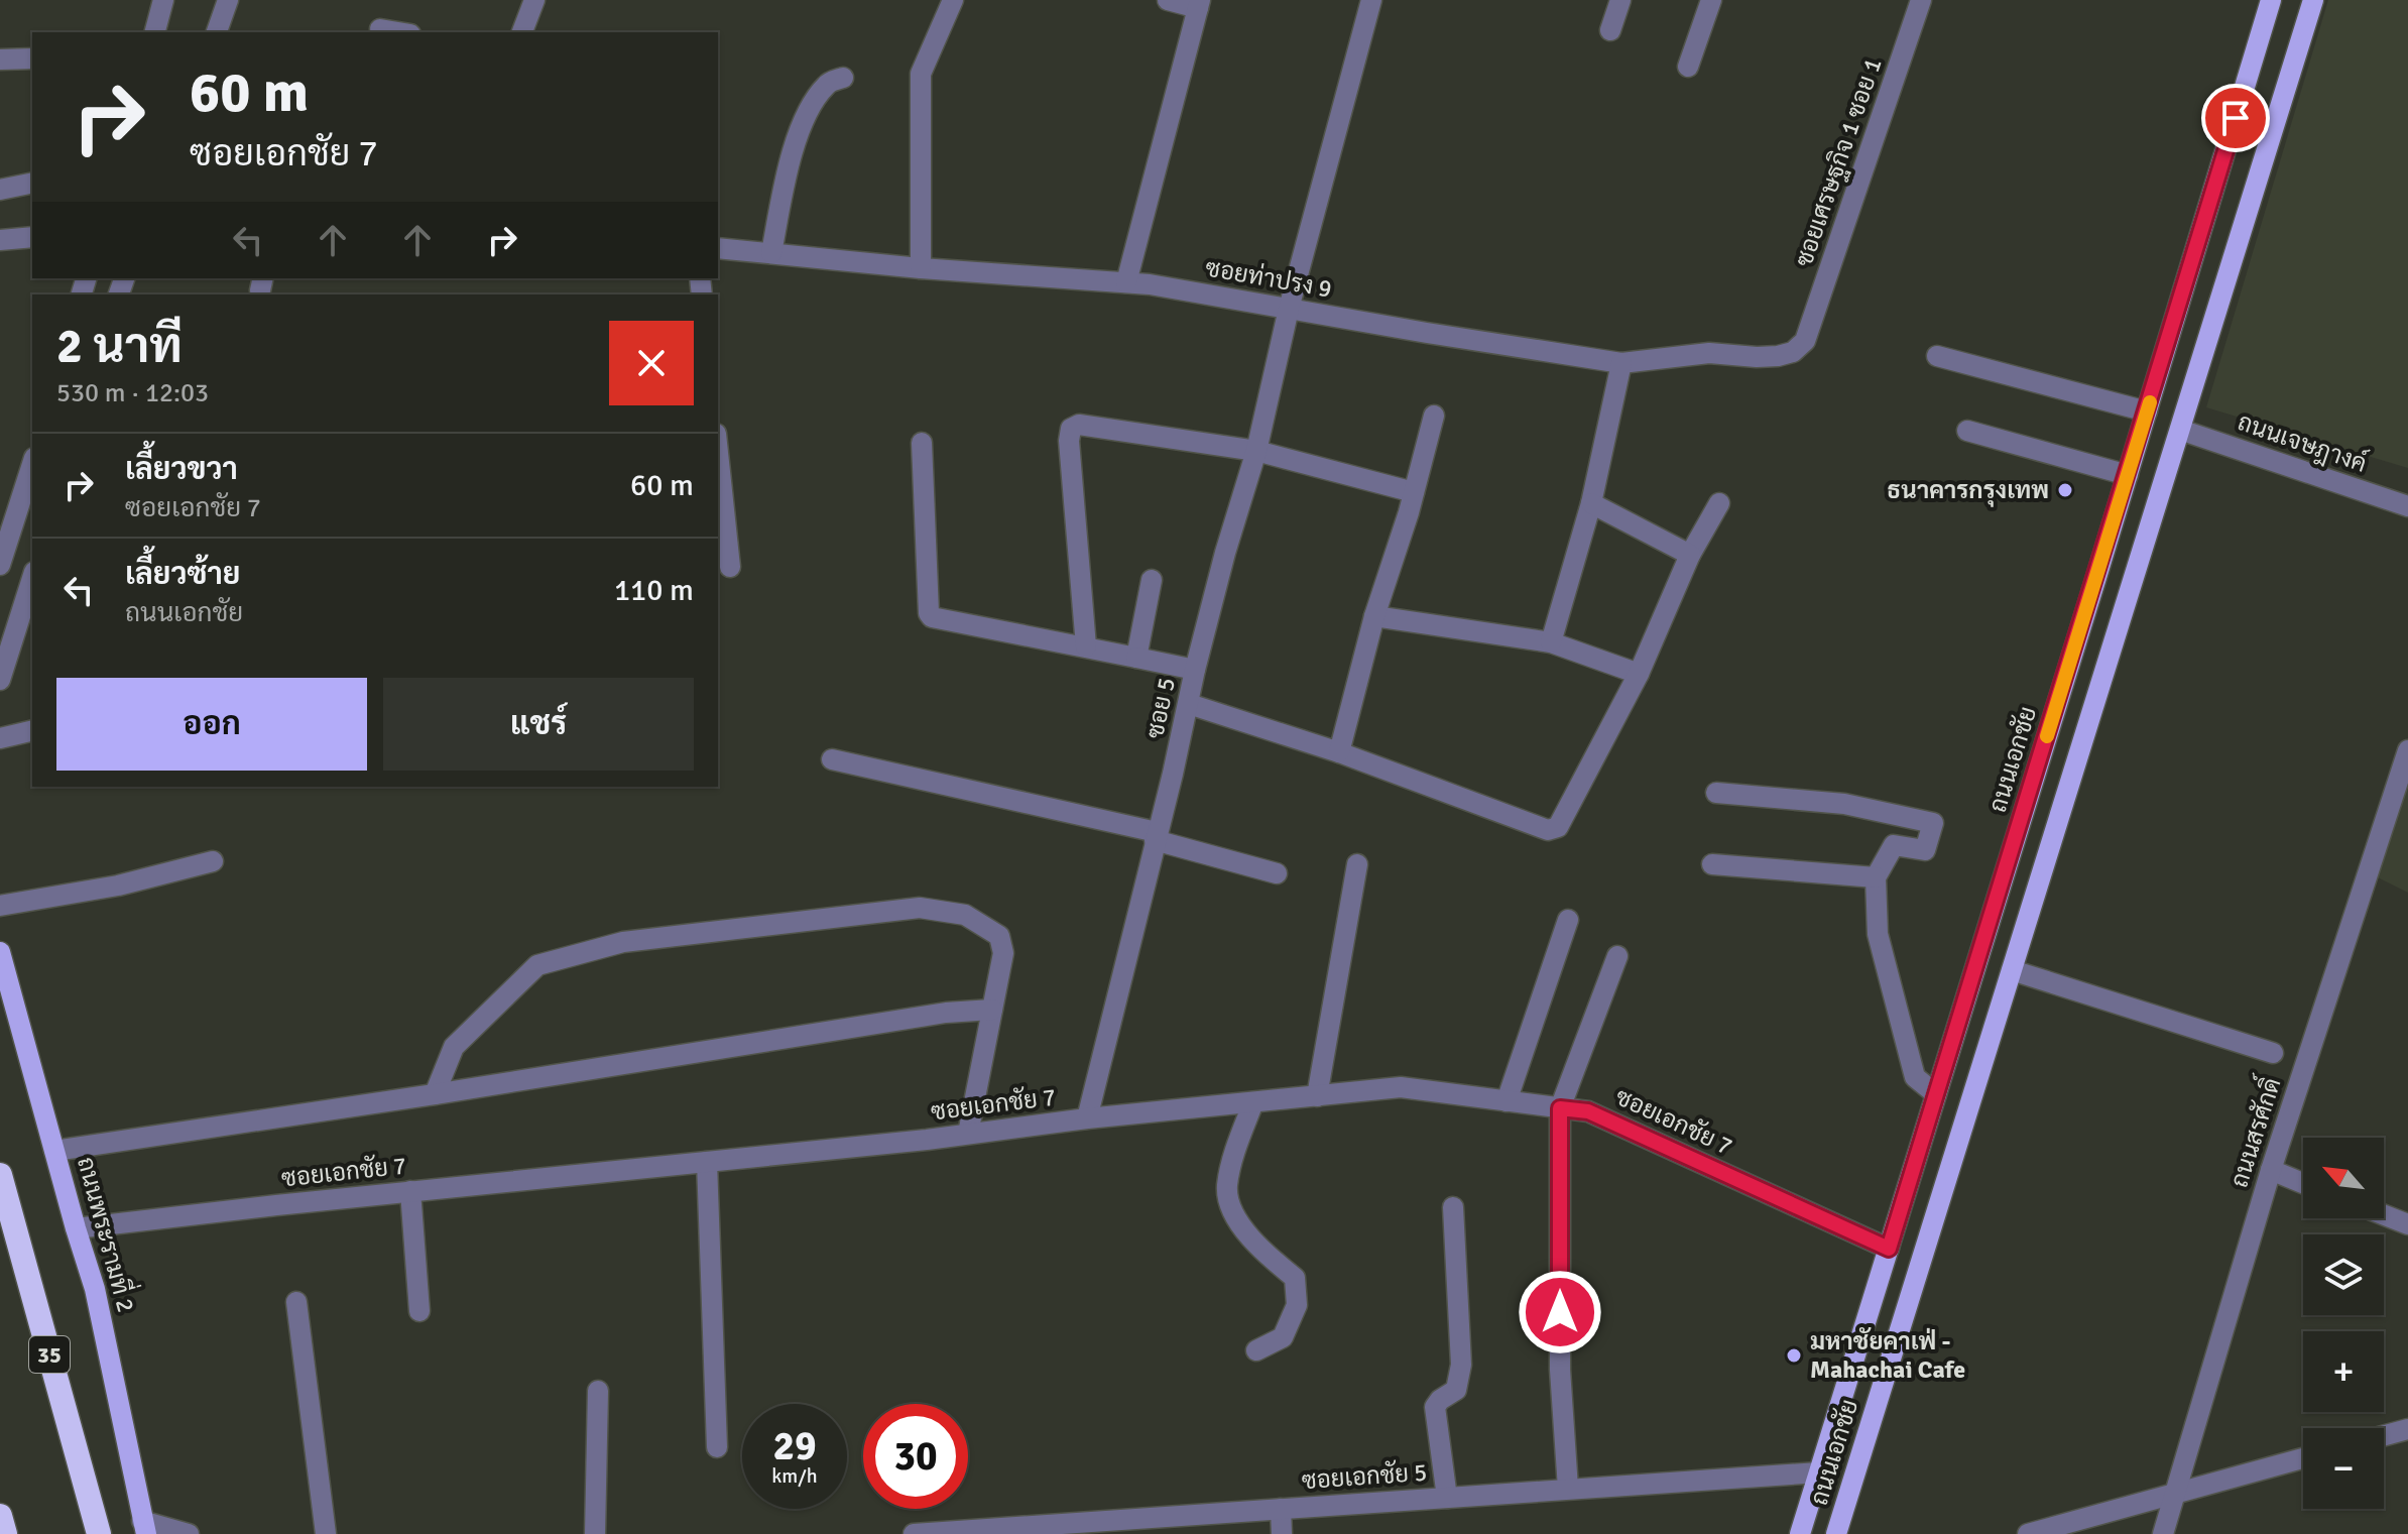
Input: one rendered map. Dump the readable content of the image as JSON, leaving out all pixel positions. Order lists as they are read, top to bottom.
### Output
{
  "streets": {
    "highway": ["35"],
    "main road": ["ถนนเอกชัย", "ถนนพระรามที่ 2"],
    "street": [
      "ซอยเศรษฐกิจ 1 ซอย 1",
      "ซอยท่าปรง 9",
      "ถนนเจษฎางค์",
      "ซอย 5",
      "ซอยเอกชัย 7",
      "ถนนสรศักดิ์",
      "ซอยเอกชัย 5"
    ]
  },
  "crossings": [
    ["ซอยเศรษฐกิจ 1 ซอย 1", "ซอยท่าปรง 9"],
    ["ซอยท่าปรง 9", "ซอย 5"],
    ["ถนนเจษฎางค์", "ถนนเอกชัย"],
    ["ซอย 5", "ซอยเอกชัย 7"],
    ["ถนนเอกชัย", "ซอยเอกชัย 7"],
    ["ถนนเอกชัย", "ซอยเอกชัย 5"],
    ["ซอยเอกชัย 7", "ถนนพระรามที่ 2"]
  ],
  "places": ["ธนาคารกรุงเทพ", "มหาชัยคาเฟ่ - Mahachai Cafe"],
  "north": "top left",
  "page": {
    "turn": ["60 m", "ซอยเอกชัย 7"],
    "heading": ["2 นาที", "530 m · 12:03"],
    "list": [
      {
        "name": "เลี้ยวขวา",
        "note": "ซอยเอกชัย 7",
        "value": "60 m"
      },
      {
        "name": "เลี้ยวซ้าย",
        "note": "ถนนเอกชัย",
        "value": "110 m"
      }
    ],
    "buttons": ["ออก", "แชร์"],
    "map_buttons": ["+", "−"],
    "speed": "29 km/h",
    "limit": "30"
  }
}
